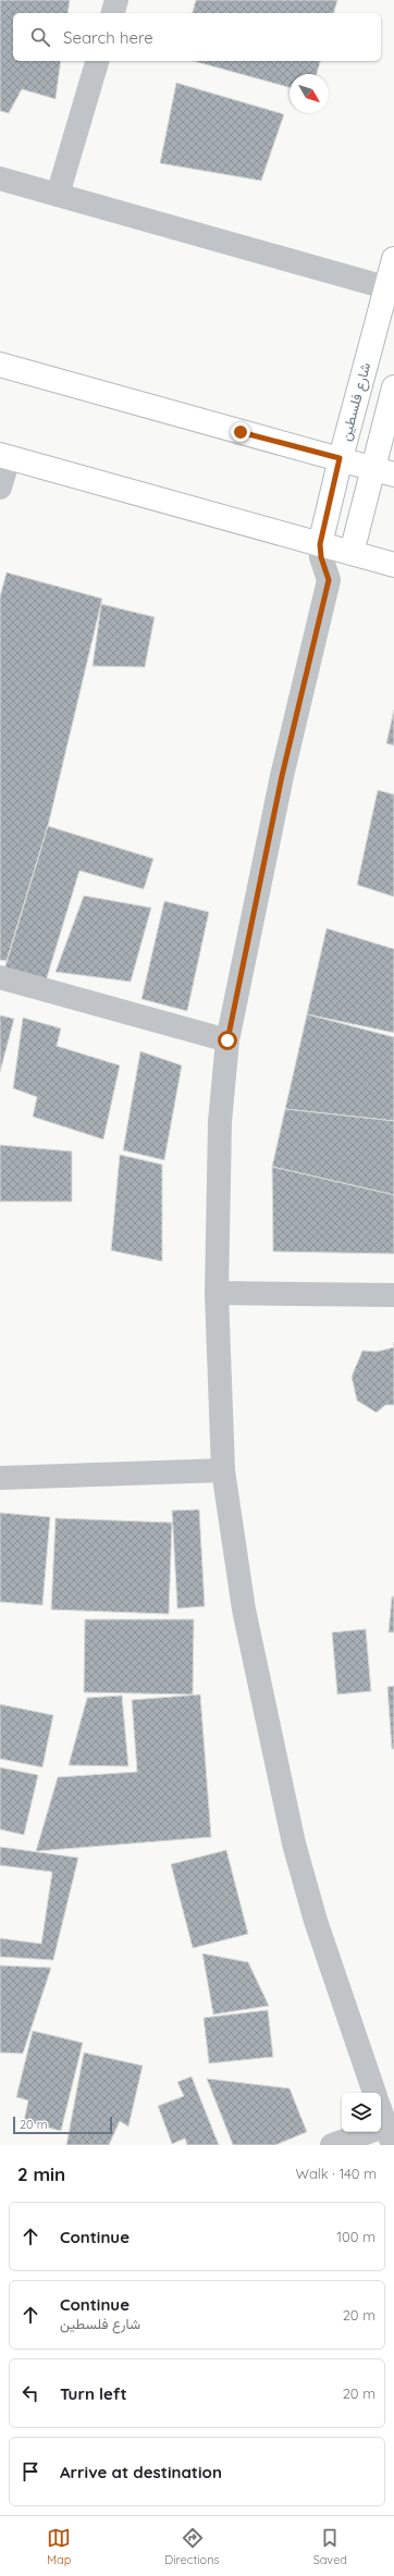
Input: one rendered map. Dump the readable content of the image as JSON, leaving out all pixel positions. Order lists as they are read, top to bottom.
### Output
{
  "streets": {
    "main road": ["شارع فلسطين"]
  },
  "scale_bar": "20 m",
  "north": "bottom right",
  "page": {
    "search": "Search here",
    "scale": "20 m",
    "heading": ["2 min", "Walk · 140 m"],
    "list": [
      ["Continue", "100 m"],
      ["Continue", "شارع فلسطين", "20 m"],
      ["Turn left", "20 m"],
      "Arrive at destination"
    ],
    "nav": ["Map", "Directions", "Saved"]
  }
}
